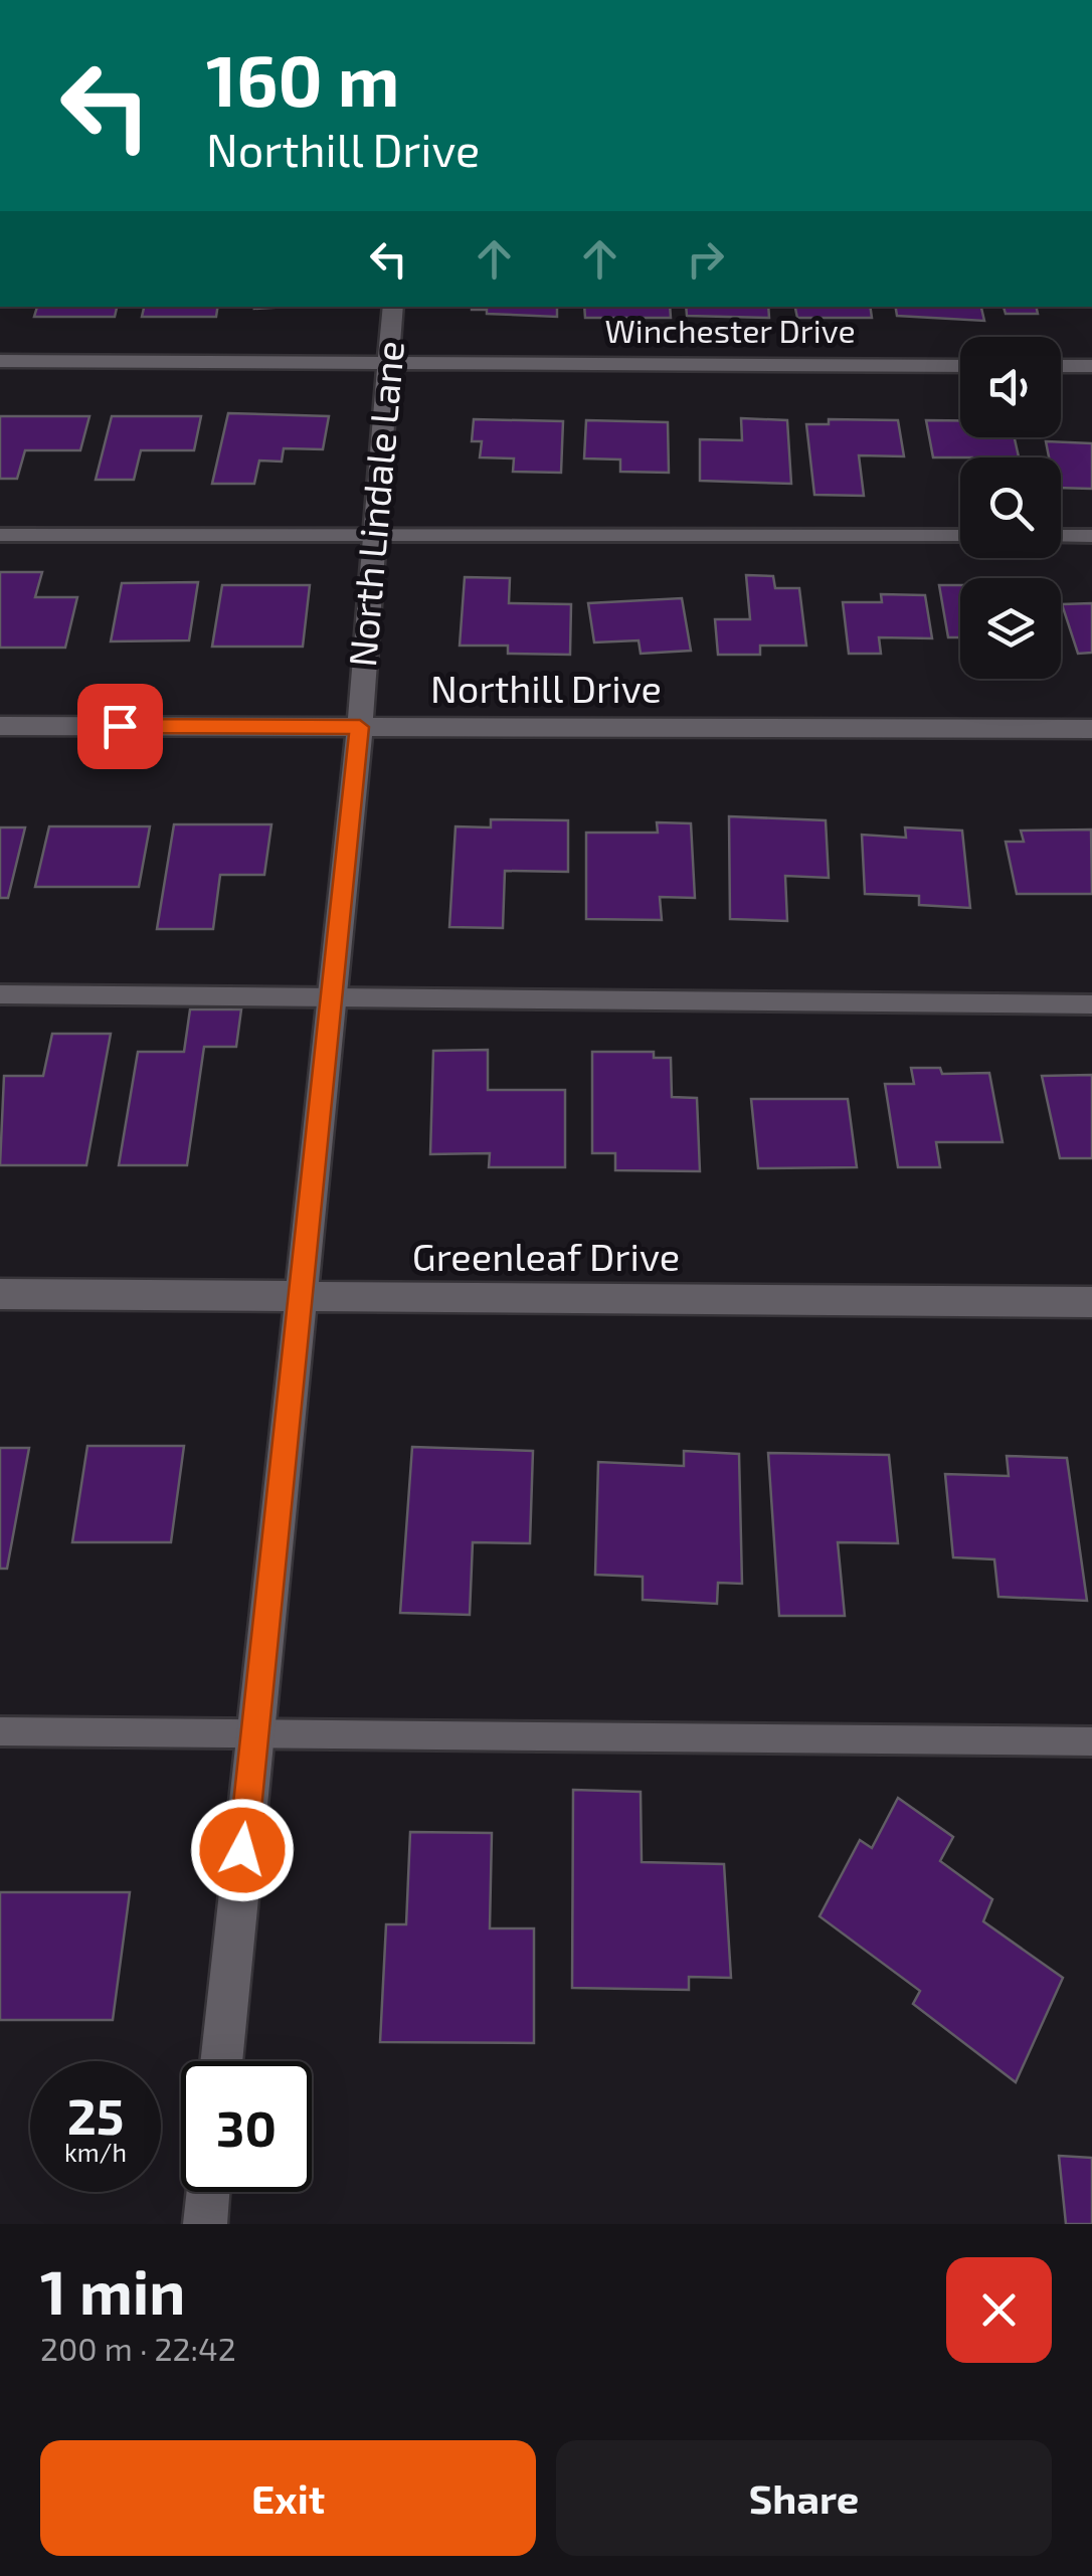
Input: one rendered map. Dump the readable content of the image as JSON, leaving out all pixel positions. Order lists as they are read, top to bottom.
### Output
{
  "streets": {
    "street": [
      "Winchester Drive",
      "North Lindale Lane",
      "Northill Drive",
      "Greenleaf Drive"
    ]
  },
  "crossings": [
    ["Winchester Drive", "North Lindale Lane"],
    ["North Lindale Lane", "Northill Drive"],
    ["North Lindale Lane", "Greenleaf Drive"]
  ],
  "page": {
    "turn": ["160 m", "Northill Drive"],
    "speed": "25 km/h",
    "limit": "30",
    "heading": ["1 min", "200 m · 22:42"],
    "buttons": ["Exit", "Share"]
  }
}
